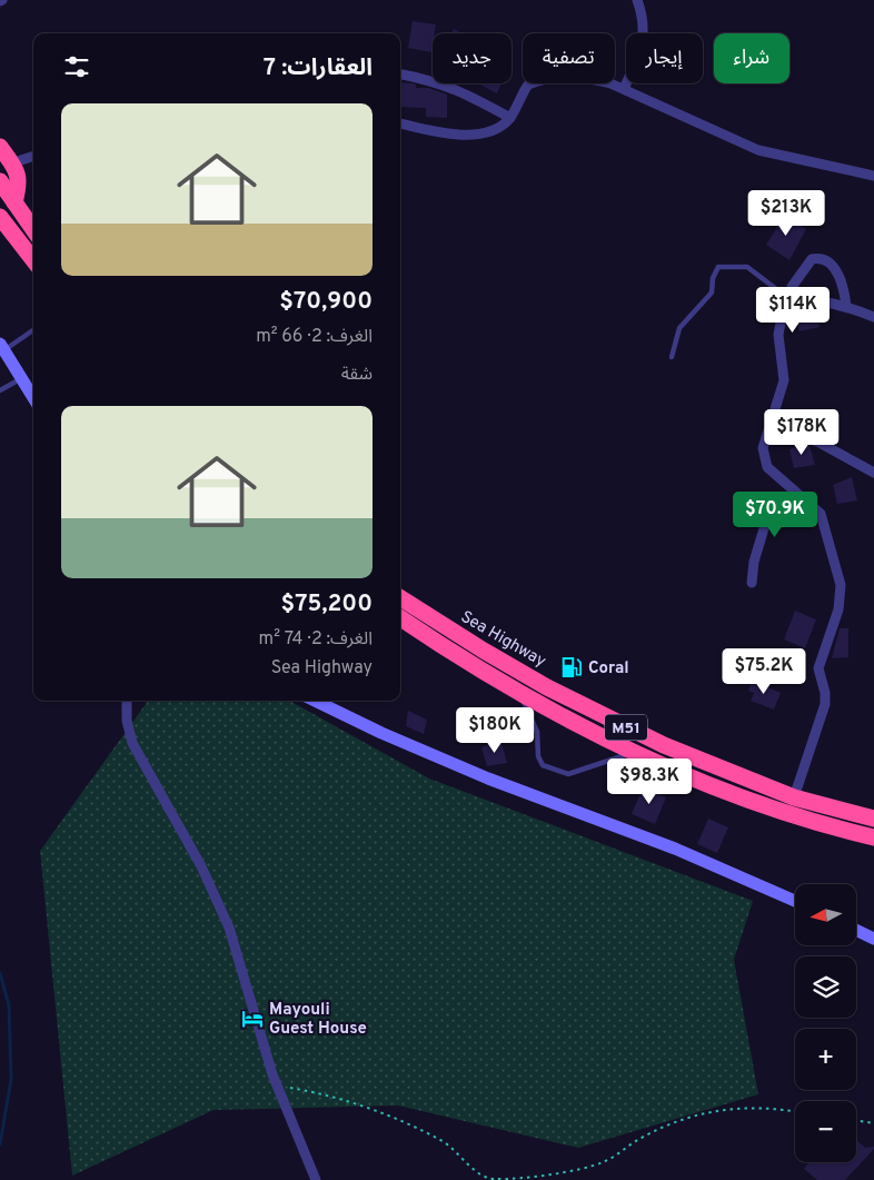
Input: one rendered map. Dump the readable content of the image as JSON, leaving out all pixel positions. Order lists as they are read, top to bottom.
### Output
{
  "streets": {
    "highway": ["Sea Highway", "M51"]
  },
  "places": {
    "fuel station": ["Coral"],
    "hotel": ["Mayouli Guest House"]
  },
  "north": "left",
  "page": {
    "chip": [
      "شراء",
      "إيجار",
      "تصفية",
      "جديد"
    ],
    "heading": "العقارات: 7",
    "list": [
      {
        "name": "$70,900",
        "note": "الغرف: 2 · 66 m² · شقة"
      },
      {
        "name": "$75,200",
        "note": "الغرف: 2 · 74 m² · Sea Highway"
      }
    ],
    "price": [
      "$213K",
      "$114K",
      "$178K",
      "$70.9K",
      "$75.2K",
      "$180K",
      "$98.3K"
    ],
    "map_buttons": ["+", "−"]
  }
}
